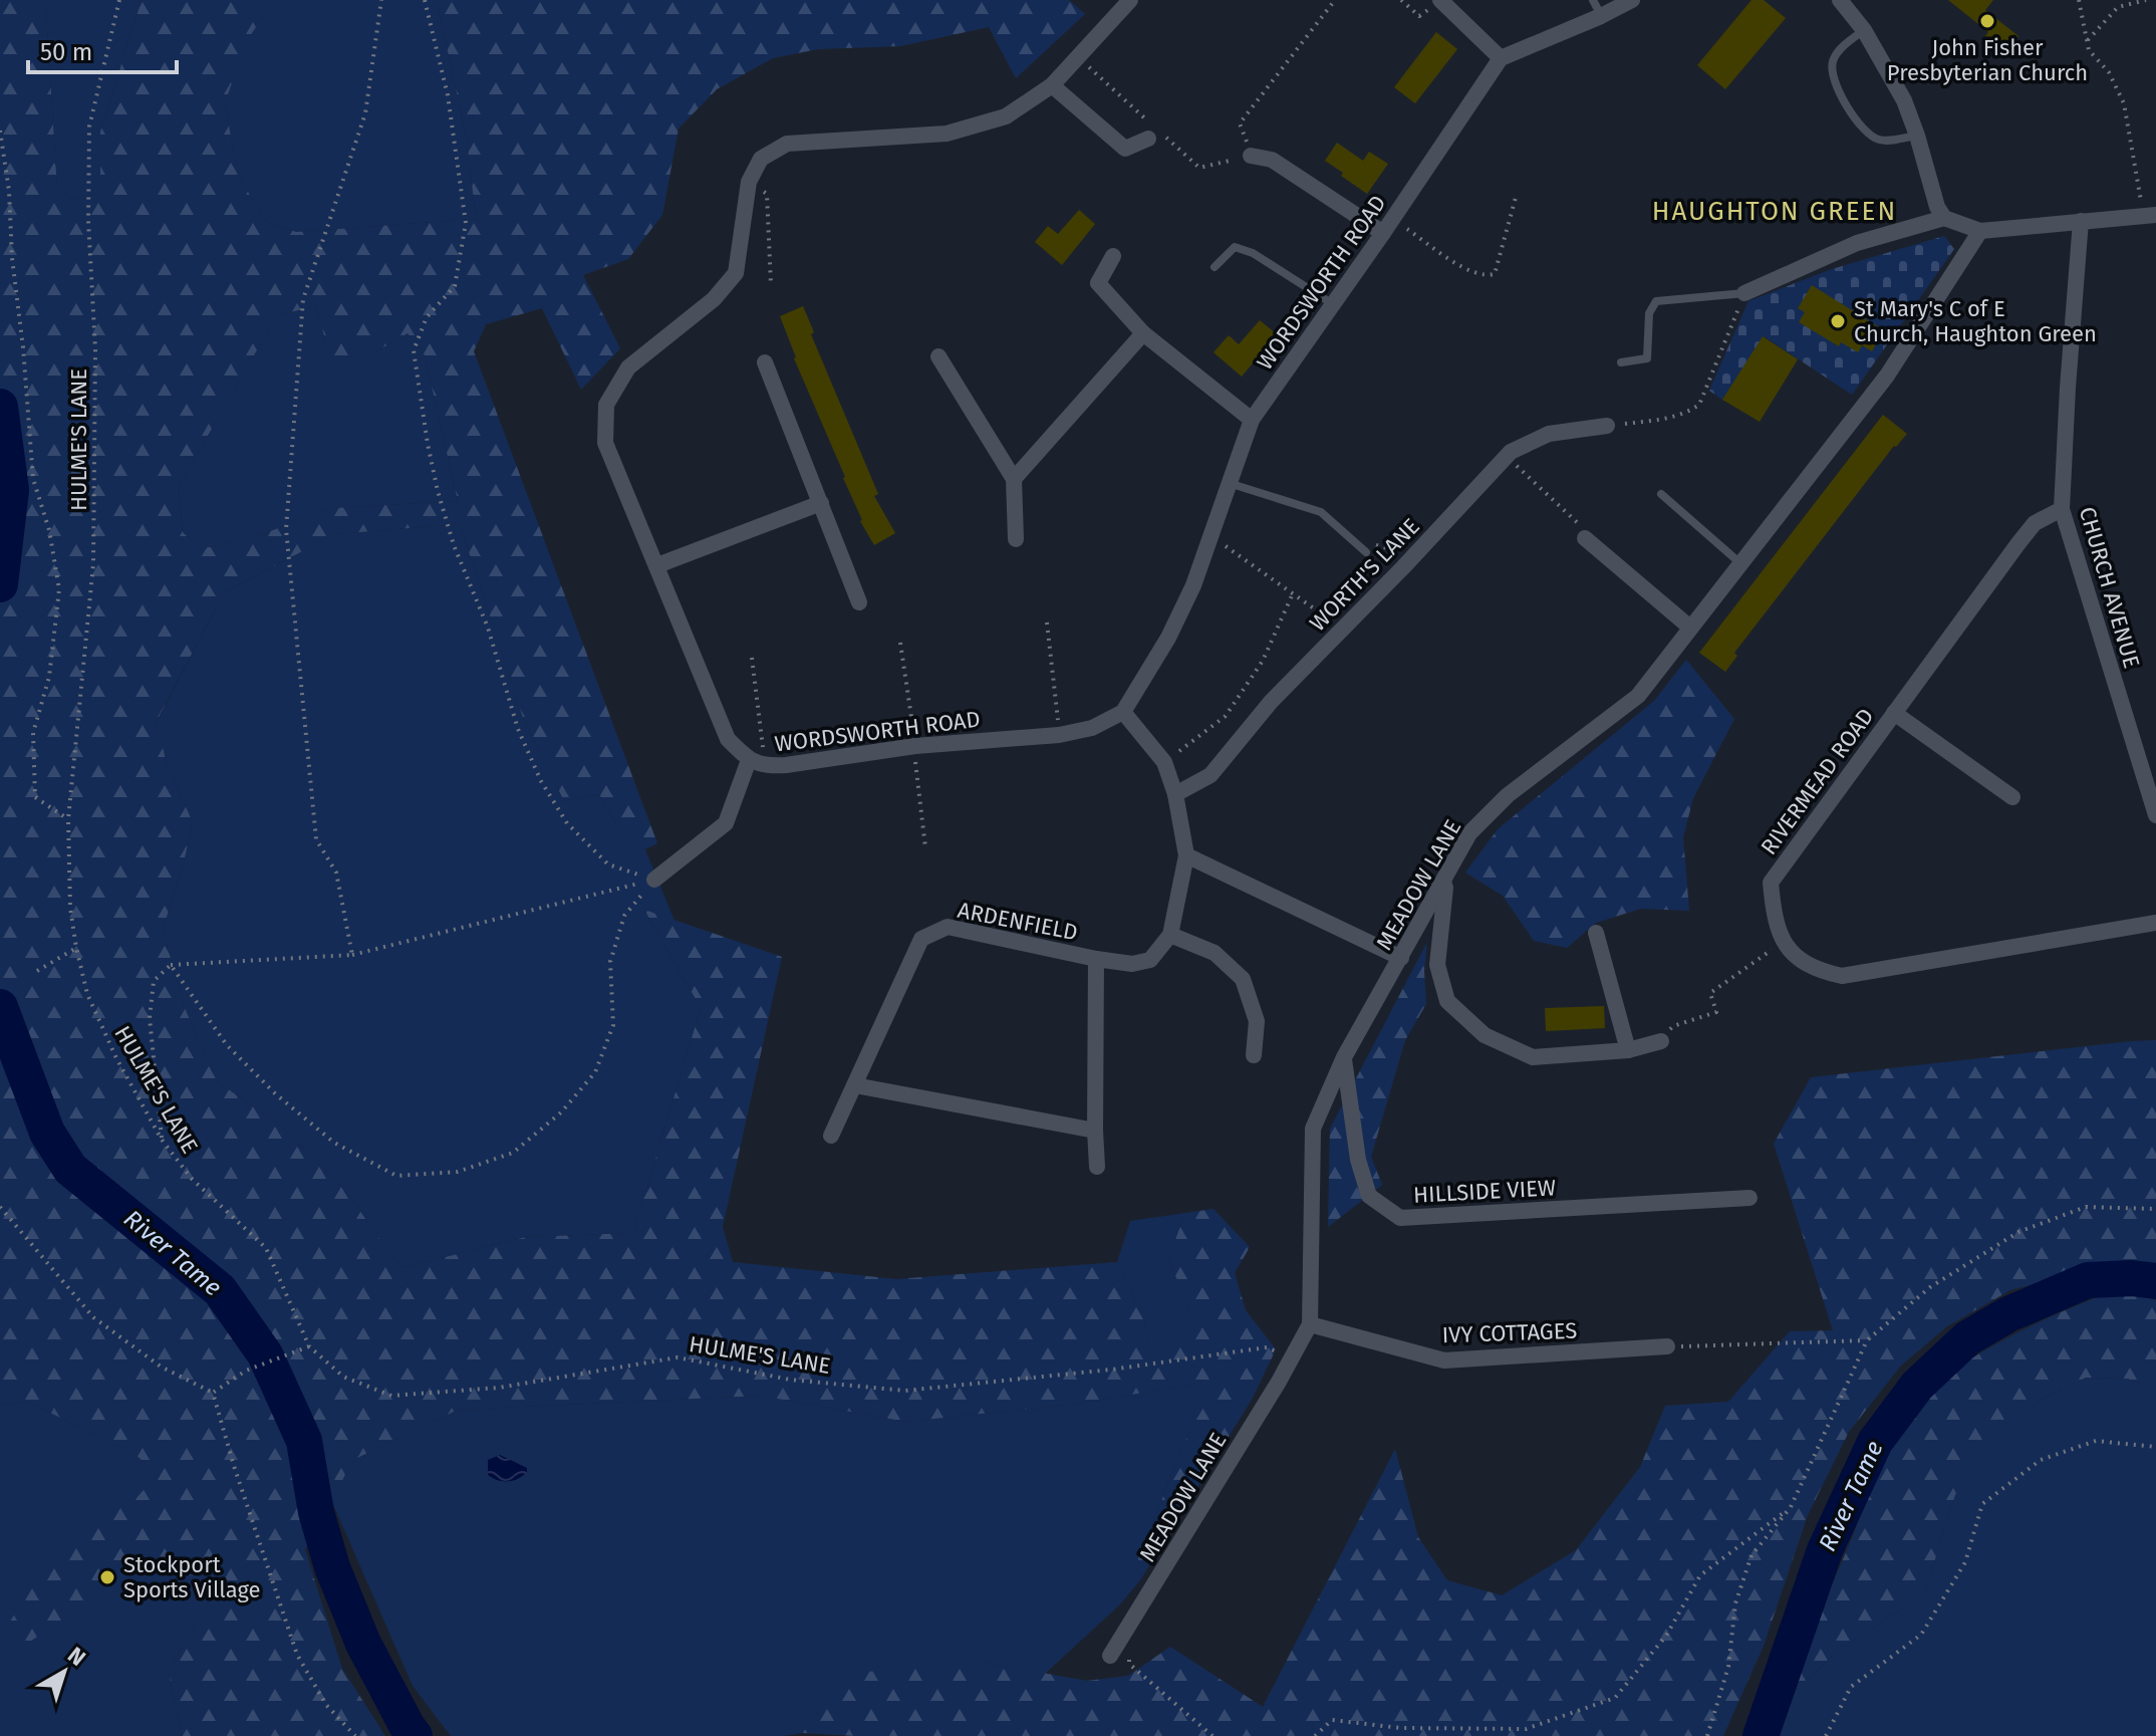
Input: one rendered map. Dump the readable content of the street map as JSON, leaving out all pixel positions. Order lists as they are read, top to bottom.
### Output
{
  "streets": {
    "street": [
      "WORDSWORTH ROAD",
      "WORTH'S LANE",
      "CHURCH AVENUE",
      "RIVERMEAD ROAD",
      "MEADOW LANE",
      "ARDENFIELD",
      "HILLSIDE VIEW",
      "IVY COTTAGES"
    ],
    "path": ["HULME'S LANE"]
  },
  "crossings": [
    ["HULME'S LANE", "MEADOW LANE"],
    ["CHURCH AVENUE", "RIVERMEAD ROAD"],
    ["MEADOW LANE", "HILLSIDE VIEW"],
    ["MEADOW LANE", "IVY COTTAGES"]
  ],
  "districts": ["HAUGHTON GREEN"],
  "water": ["River Tame"],
  "places": ["John Fisher Presbyterian Church", "St Mary's C of E Church, Haughton Green", "Stockport Sports Village"],
  "scale_bar": "50 m",
  "north": "top right"
}
